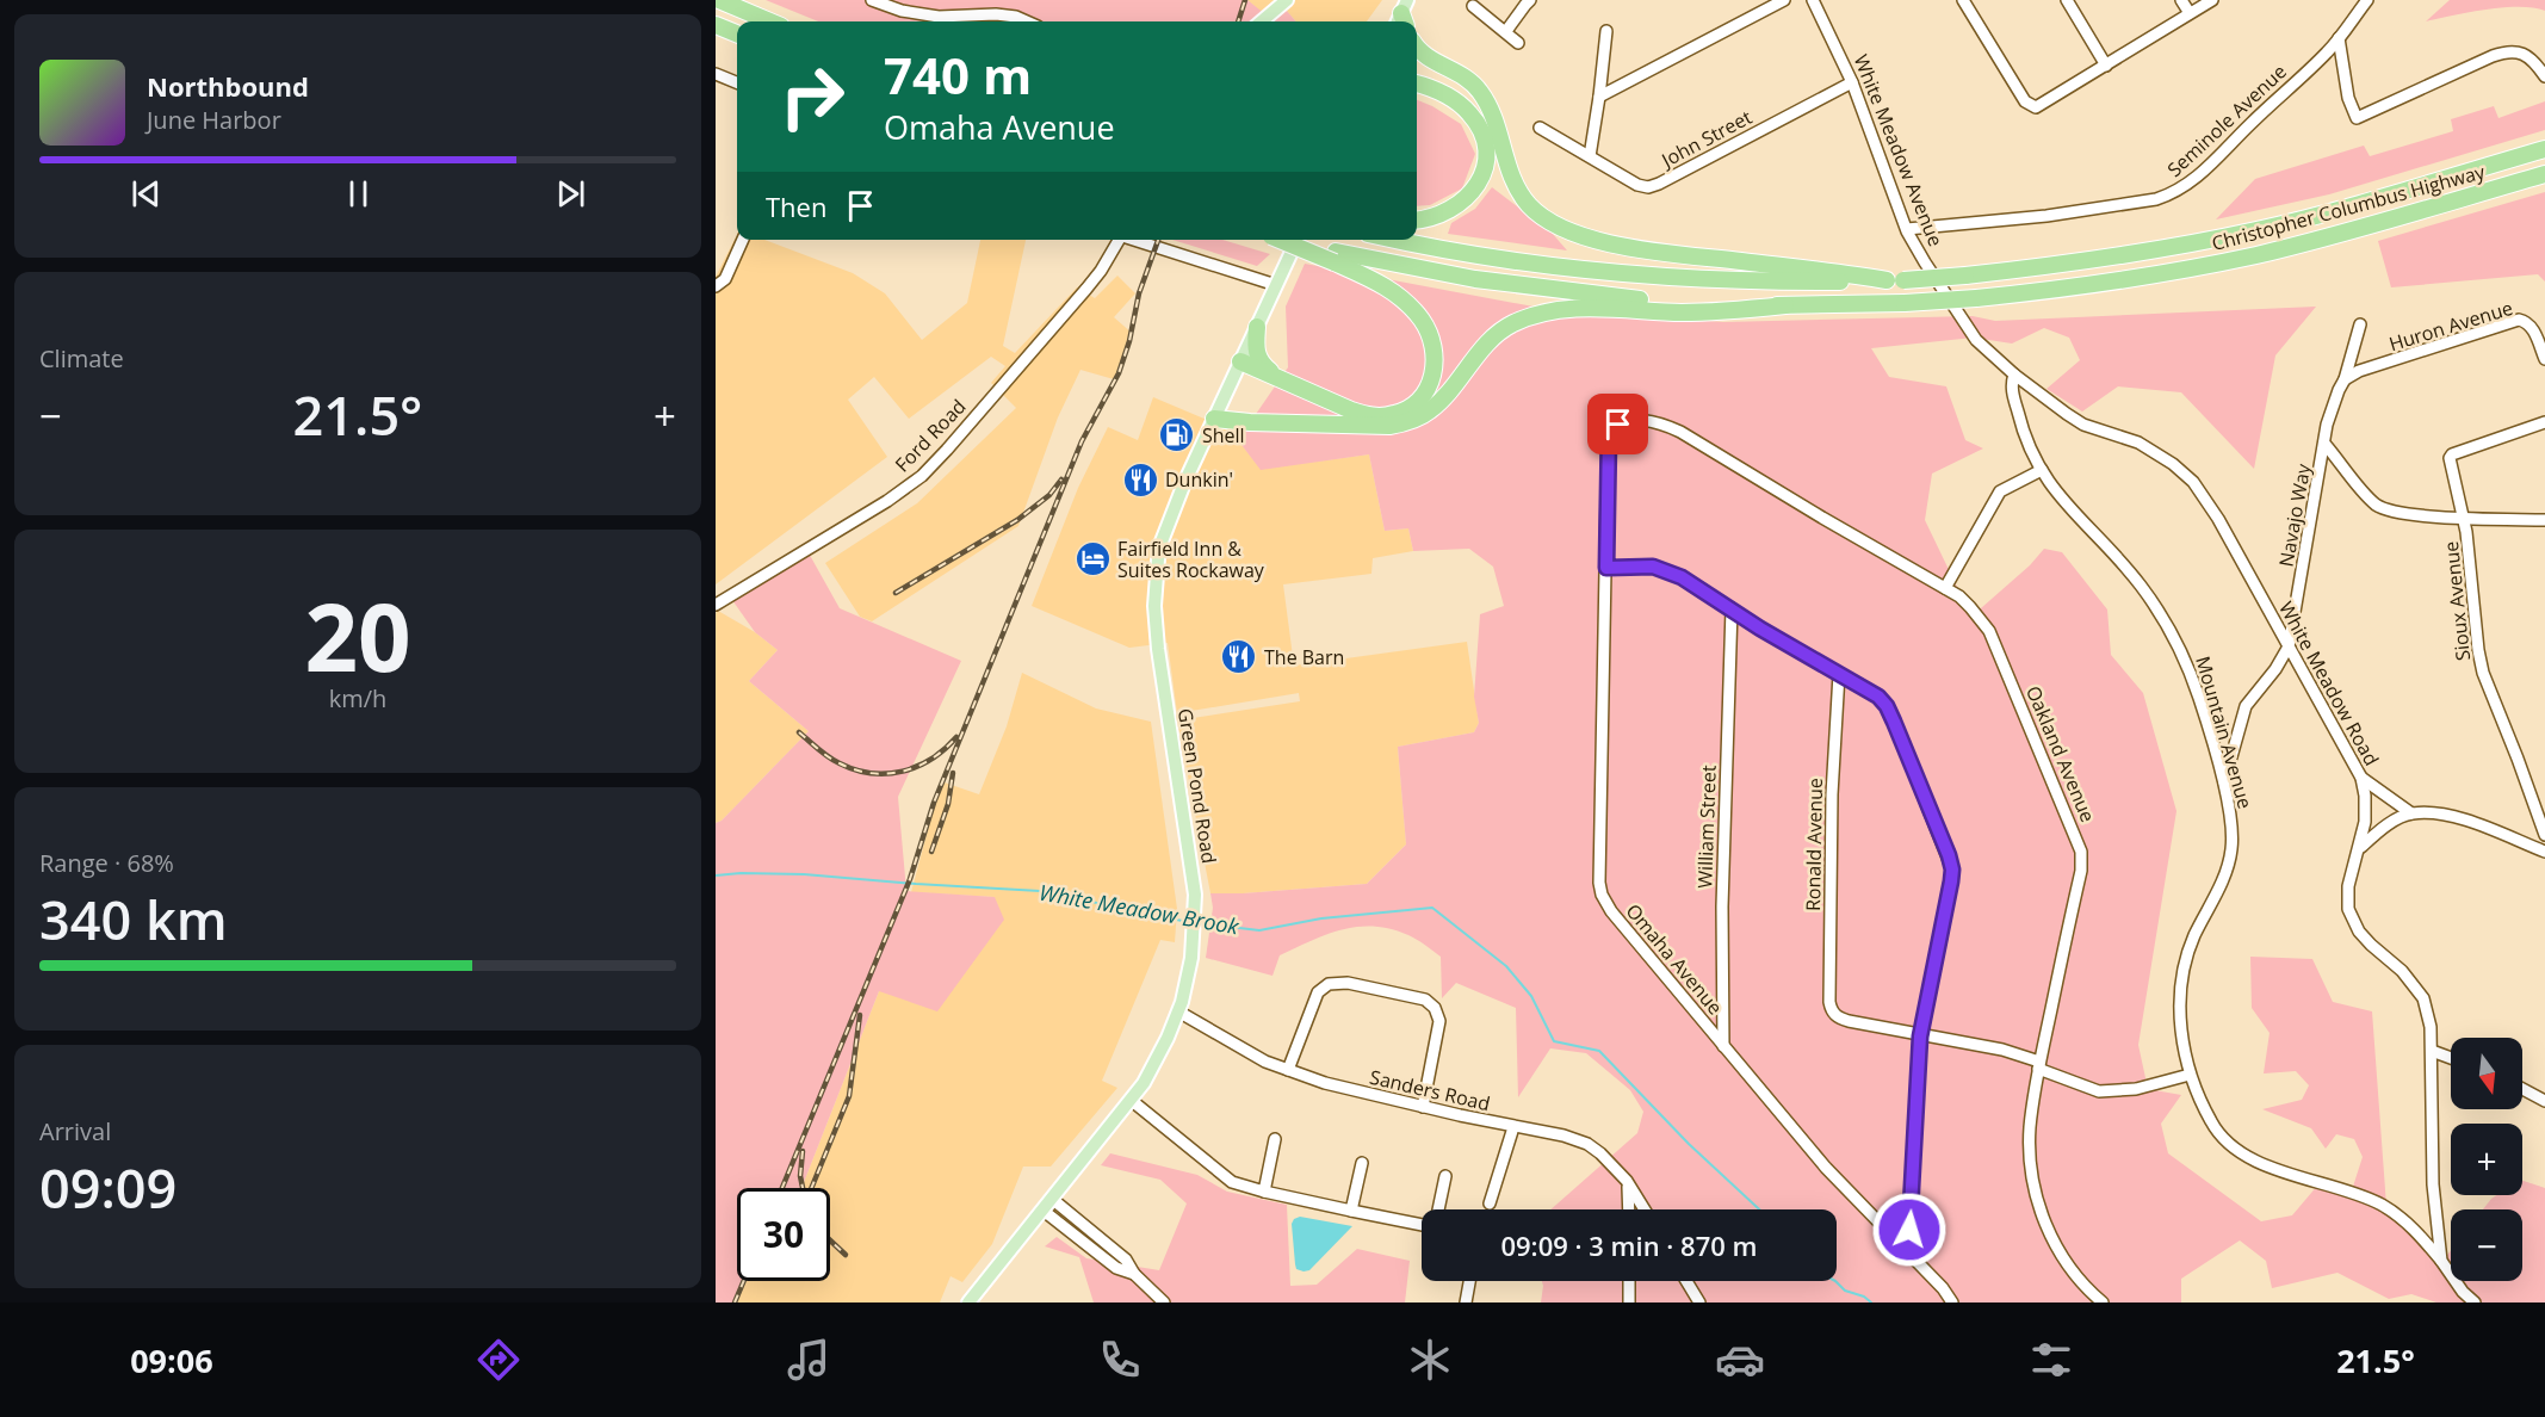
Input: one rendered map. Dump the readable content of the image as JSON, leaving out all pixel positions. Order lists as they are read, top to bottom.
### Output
{
  "streets": {
    "highway": ["Christopher Columbus Highway"],
    "main road": ["Green Pond Road"],
    "street": [
      "Seminole Avenue",
      "John Street",
      "White Meadow Avenue",
      "Huron Avenue",
      "Ford Road",
      "Navajo Way",
      "Sioux Avenue",
      "White Meadow Road",
      "Mountain Avenue",
      "Oakland Avenue",
      "William Street",
      "Ronald Avenue",
      "Omaha Avenue",
      "Sanders Road"
    ]
  },
  "crossings": [
    ["Seminole Avenue", "White Meadow Avenue"],
    ["John Street", "White Meadow Avenue"],
    ["White Meadow Avenue", "White Meadow Road"],
    ["White Meadow Avenue", "Mountain Avenue"],
    ["Huron Avenue", "Navajo Way"],
    ["Navajo Way", "White Meadow Road"],
    ["Navajo Way", "Mountain Avenue"],
    ["White Meadow Road", "Mountain Avenue"],
    ["Oakland Avenue", "Omaha Avenue"],
    ["Green Pond Road", "Sanders Road"],
    ["William Street", "Omaha Avenue"]
  ],
  "water": ["White Meadow Brook"],
  "places": {
    "fuel station": ["Shell"],
    "restaurant": ["Dunkin'", "The Barn"],
    "hotel": ["Fairfield Inn & Suites Rockaway"]
  },
  "north": "bottom",
  "page": {
    "turn": ["740 m", "Omaha Avenue"],
    "song": ["Northbound", "June Harbor"],
    "then": "Then",
    "tile": [
      "Climate",
      ["20", "km/h"],
      ["Range · 68%", "340 km"],
      ["Arrival", "09:09"]
    ],
    "heat": ["−", "21.5°", "+"],
    "map_buttons": ["+", "−"],
    "limit": "30",
    "trip": "09:09 · 3 min · 870 m",
    "tabs": ["09:06", "21.5°"]
  }
}
